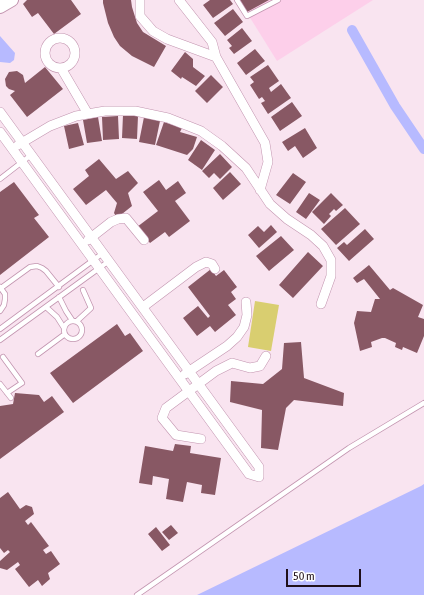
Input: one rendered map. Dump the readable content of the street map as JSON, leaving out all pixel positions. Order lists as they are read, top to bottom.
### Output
{
  "scale_bar": "50 m"
}
